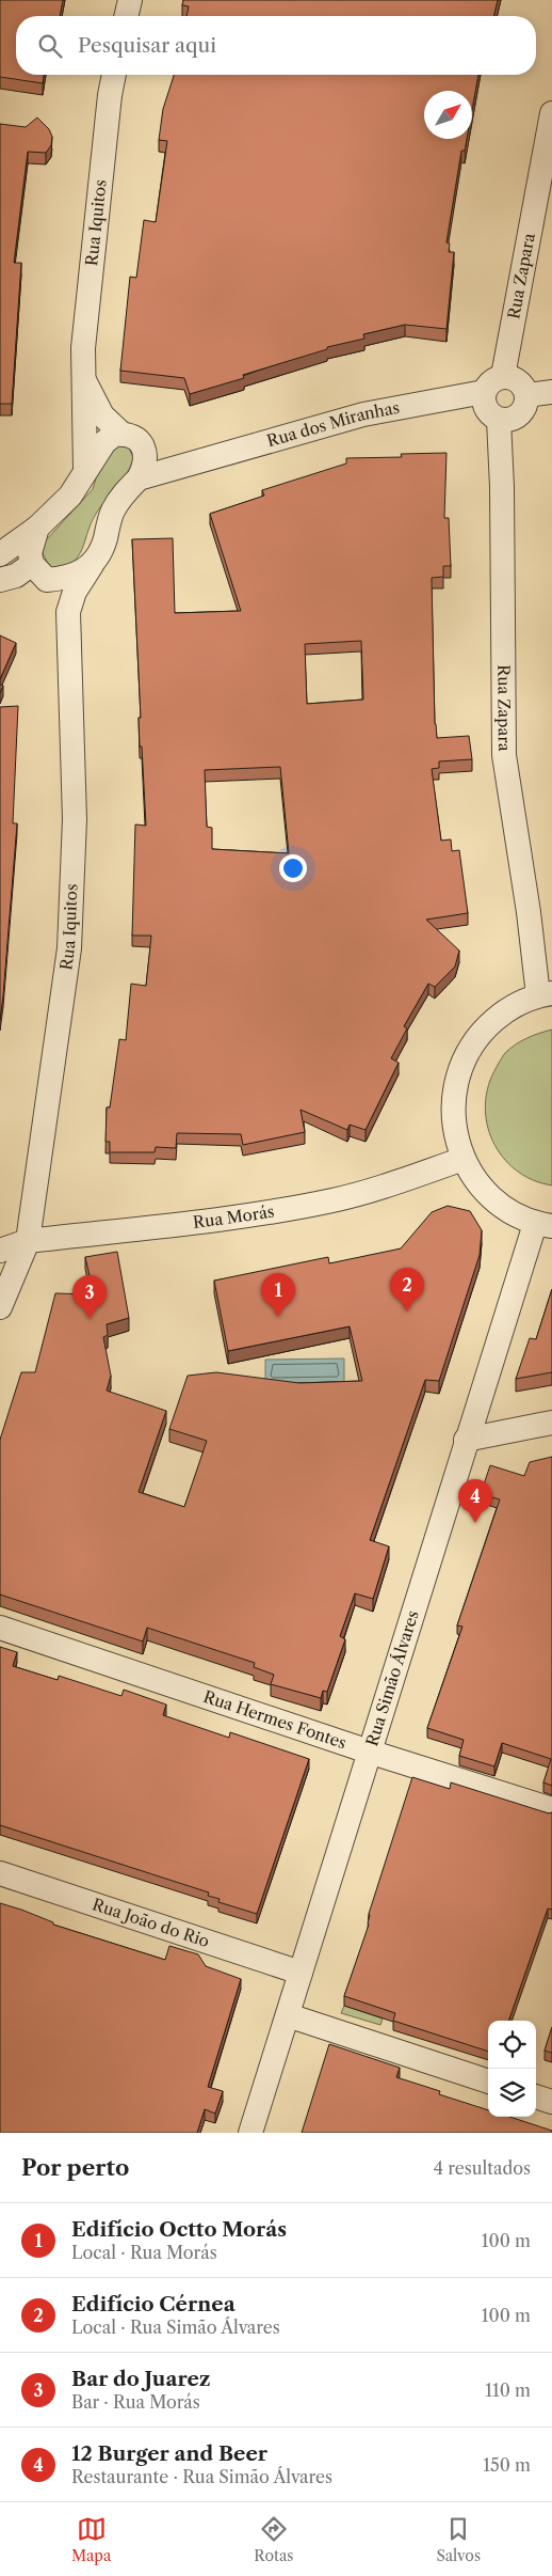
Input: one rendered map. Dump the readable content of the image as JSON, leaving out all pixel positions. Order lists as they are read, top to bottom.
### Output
{
  "streets": {
    "street": [
      "Rua Iquitos",
      "Rua Zapara",
      "Rua dos Miranhas",
      "Rua Morás",
      "Rua Simão Álvares",
      "Rua Hermes Fontes",
      "Rua João do Rio"
    ]
  },
  "crossings": [
    ["Rua Iquitos", "Rua dos Miranhas"],
    ["Rua Iquitos", "Rua Morás"],
    ["Rua Zapara", "Rua dos Miranhas"],
    ["Rua Simão Álvares", "Rua Hermes Fontes"],
    ["Rua Simão Álvares", "Rua João do Rio"]
  ],
  "north": "top right",
  "page": {
    "search": "Pesquisar aqui",
    "pins": [
      "2",
      "1",
      "3",
      "4"
    ],
    "heading": ["Por perto", "4 resultados"],
    "list": [
      {
        "mark": "1",
        "name": "Edifício Octto Morás",
        "note": "Local · Rua Morás",
        "value": "100 m"
      },
      {
        "mark": "2",
        "name": "Edifício Cérnea",
        "note": "Local · Rua Simão Álvares",
        "value": "100 m"
      },
      {
        "mark": "3",
        "name": "Bar do Juarez",
        "note": "Bar · Rua Morás",
        "value": "110 m"
      },
      {
        "mark": "4",
        "name": "12 Burger and Beer",
        "note": "Restaurante · Rua Simão Álvares",
        "value": "150 m"
      }
    ],
    "nav": ["Mapa", "Rotas", "Salvos"]
  }
}
